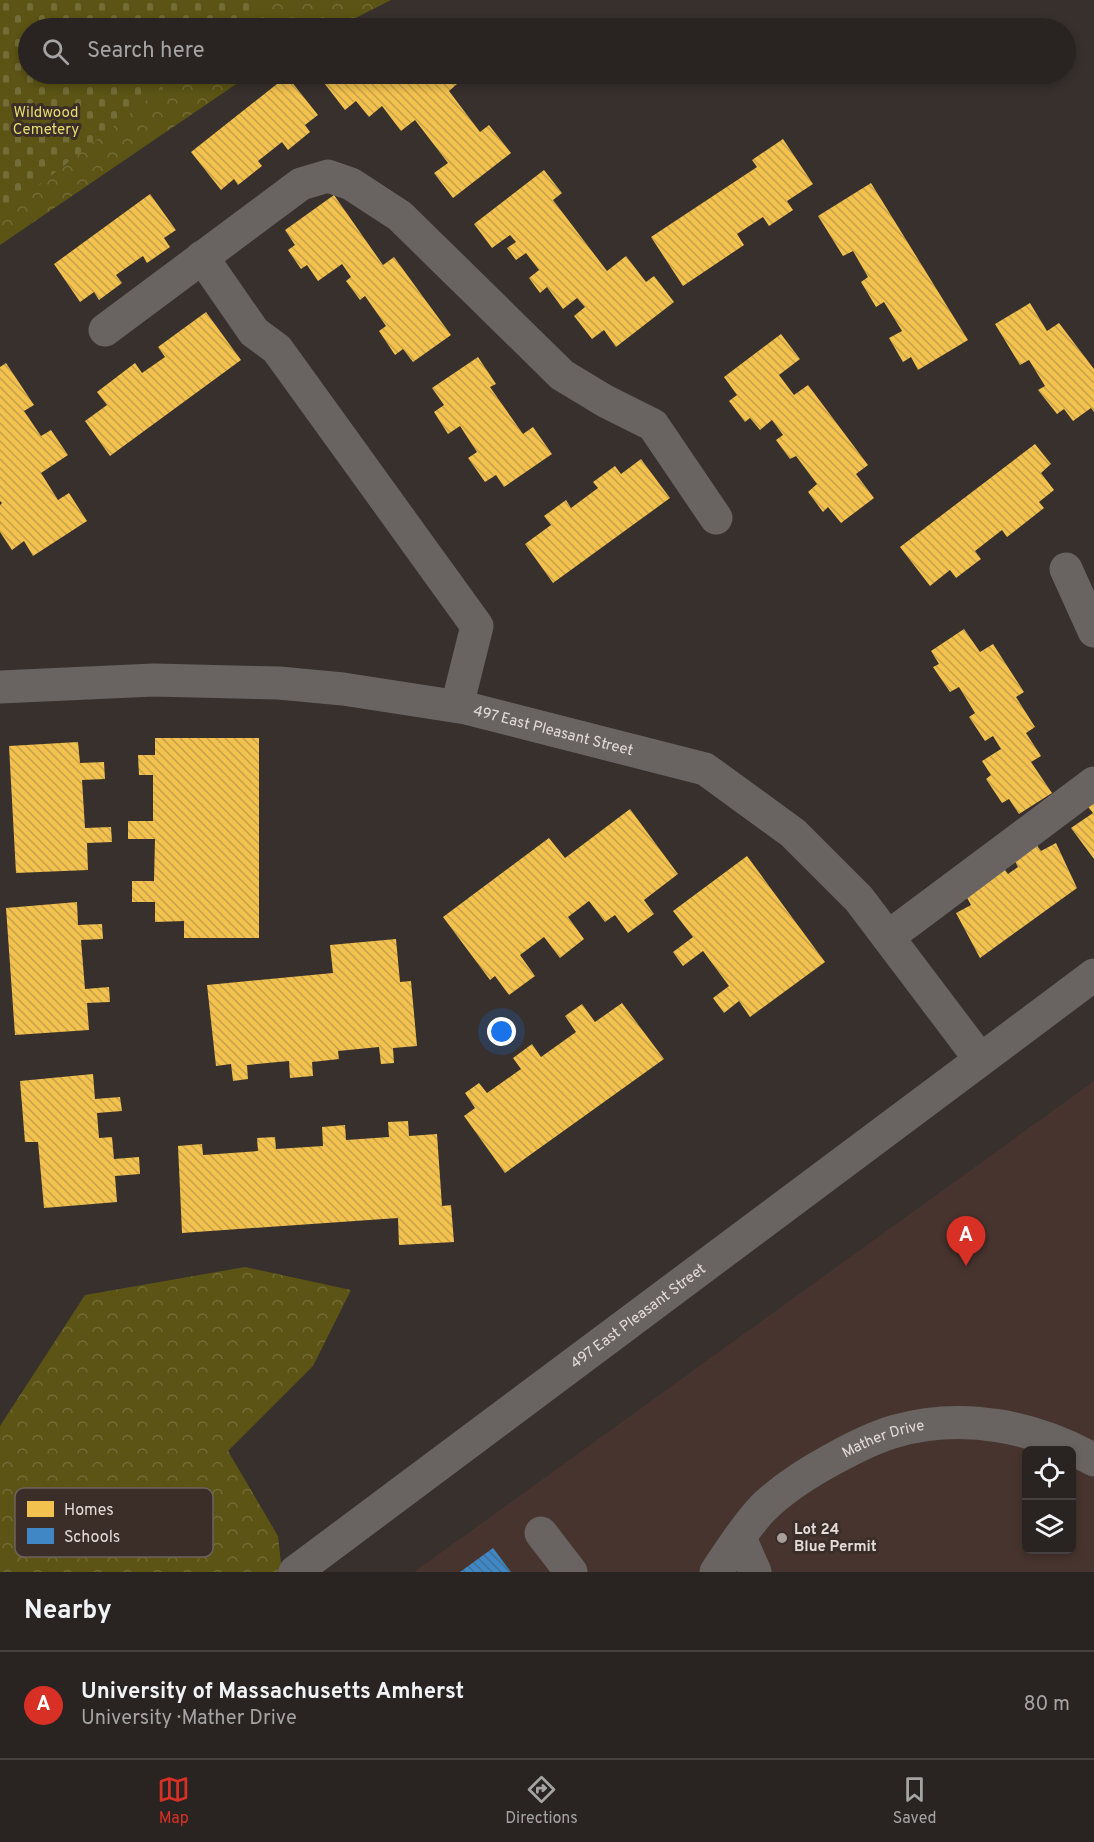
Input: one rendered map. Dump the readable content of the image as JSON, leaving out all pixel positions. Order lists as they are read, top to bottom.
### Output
{
  "streets": {
    "street": ["497 East Pleasant Street", "Mather Drive"]
  },
  "parks": ["Wildwood Cemetery"],
  "places": ["Lot 24 Blue Permit"],
  "legend": ["Homes", "Schools"],
  "page": {
    "search": "Search here",
    "pins": "A",
    "heading": "Nearby",
    "list": [
      {
        "mark": "A",
        "name": "University of Massachusetts Amherst",
        "note": "University · Mather Drive",
        "value": "80 m"
      }
    ],
    "nav": ["Map", "Directions", "Saved"]
  }
}
